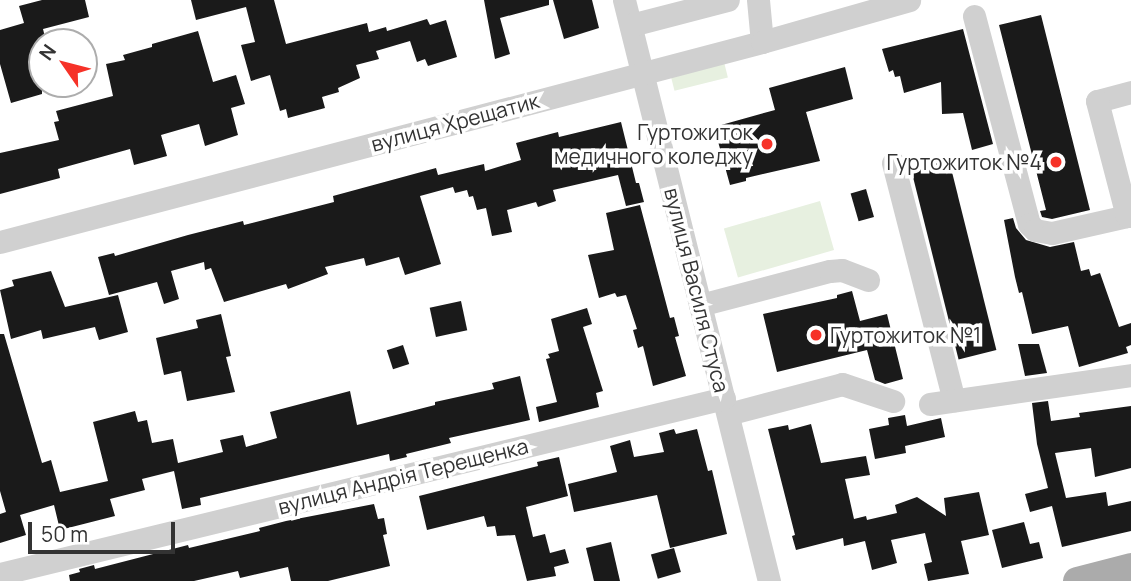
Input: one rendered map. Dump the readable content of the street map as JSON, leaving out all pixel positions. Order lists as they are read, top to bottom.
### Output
{
  "streets": {
    "street": ["вулиця Хрещатик", "вулиця Василя Стуса", "вулиця Андрія Терещенка"]
  },
  "crossings": [
    ["вулиця Хрещатик", "вулиця Василя Стуса"],
    ["вулиця Василя Стуса", "вулиця Андрія Терещенка"]
  ],
  "places": ["Гуртожиток медичного коледжу", "Гуртожиток №4", "Гуртожиток №1"],
  "scale_bar": "50 m",
  "north": "top left"
}
